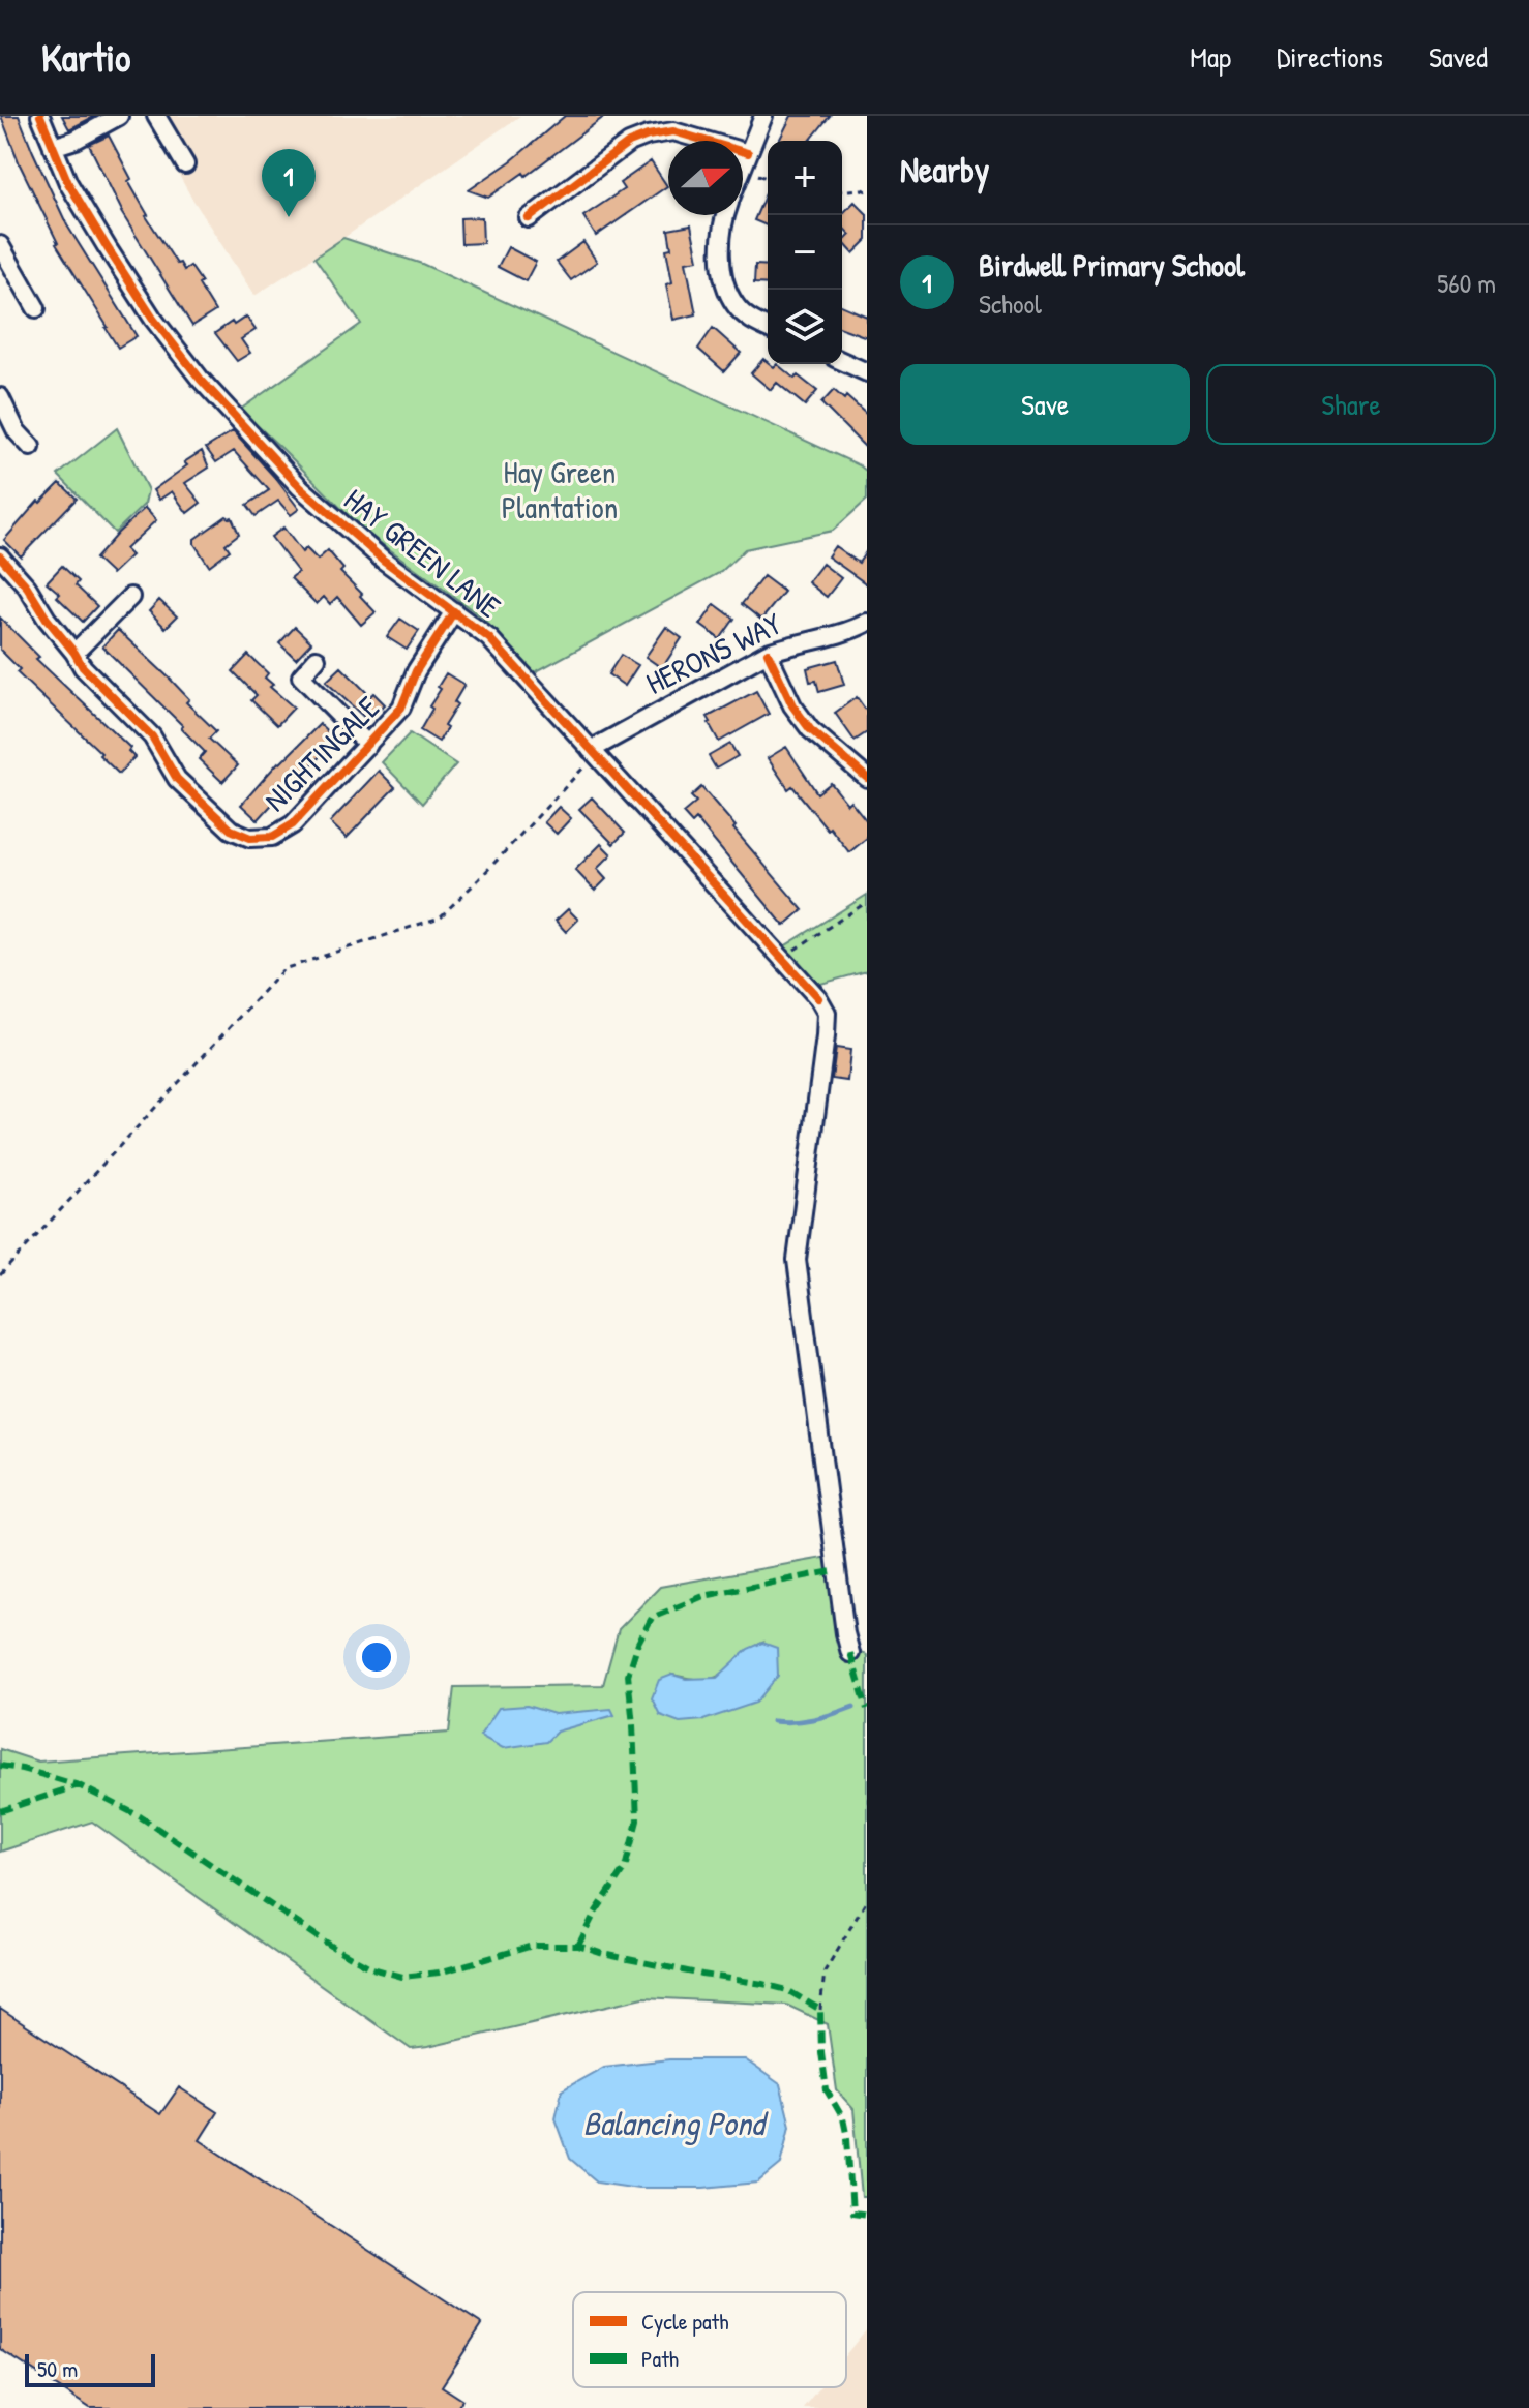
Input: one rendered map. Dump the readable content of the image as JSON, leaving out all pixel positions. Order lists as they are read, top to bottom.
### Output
{
  "streets": {
    "street": ["HAY GREEN LANE", "HERONS WAY", "NIGHTINGALE"]
  },
  "crossings": [
    ["HAY GREEN LANE", "HERONS WAY"],
    ["HAY GREEN LANE", "NIGHTINGALE"]
  ],
  "water": ["Balancing Pond"],
  "parks": ["Hay Green Plantation"],
  "legend": ["Cycle path", "Path"],
  "scale_bar": "50 m",
  "north": "right",
  "page": {
    "header": "Kartio",
    "nav": ["Map", "Directions", "Saved"],
    "heading": "Nearby",
    "map_buttons": ["+", "−"],
    "pins": "1",
    "list": [
      {
        "mark": "1",
        "name": "Birdwell Primary School",
        "note": "School",
        "value": "560 m"
      }
    ],
    "buttons": ["Save", "Share"],
    "scale": "50 m"
  }
}
